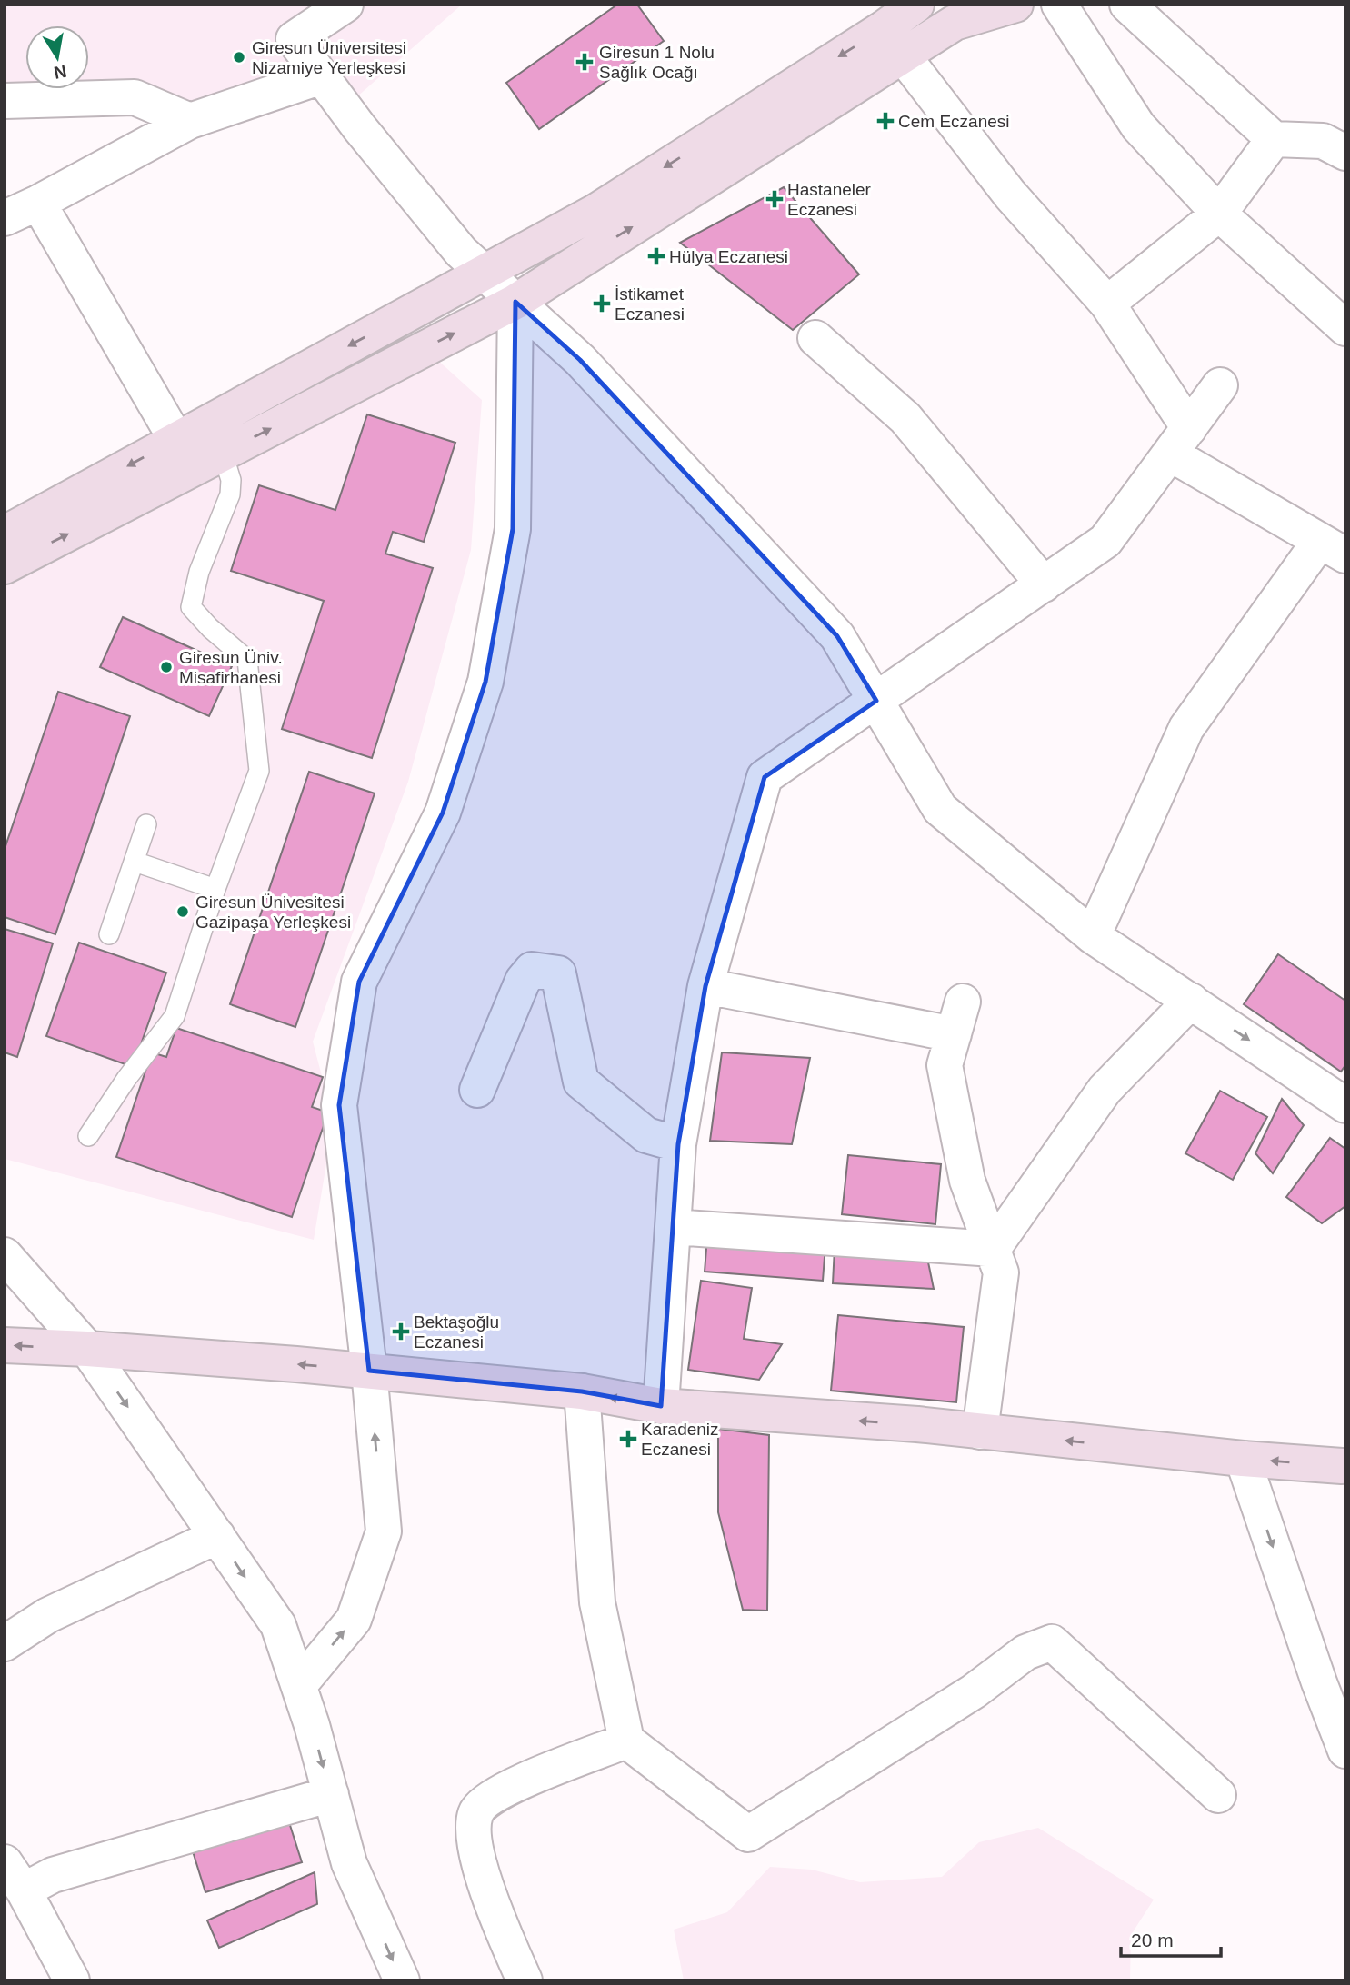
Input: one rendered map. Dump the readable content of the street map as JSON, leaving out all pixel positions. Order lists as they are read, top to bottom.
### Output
{
  "places": {
    "other": ["Giresun Üniversitesi Nizamiye Yerleşkesi", "Giresun Üniv. Misafirhanesi", "Giresun Ünivesitesi Gazipaşa Yerleşkesi"],
    "health": [
      "Giresun 1 Nolu Sağlık Ocağı",
      "Cem Eczanesi",
      "Hastaneler Eczanesi",
      "Hülya Eczanesi",
      "İstikamet Eczanesi",
      "Bektaşoğlu Eczanesi",
      "Karadeniz Eczanesi"
    ]
  },
  "scale_bar": "20 m",
  "north": "bottom"
}
